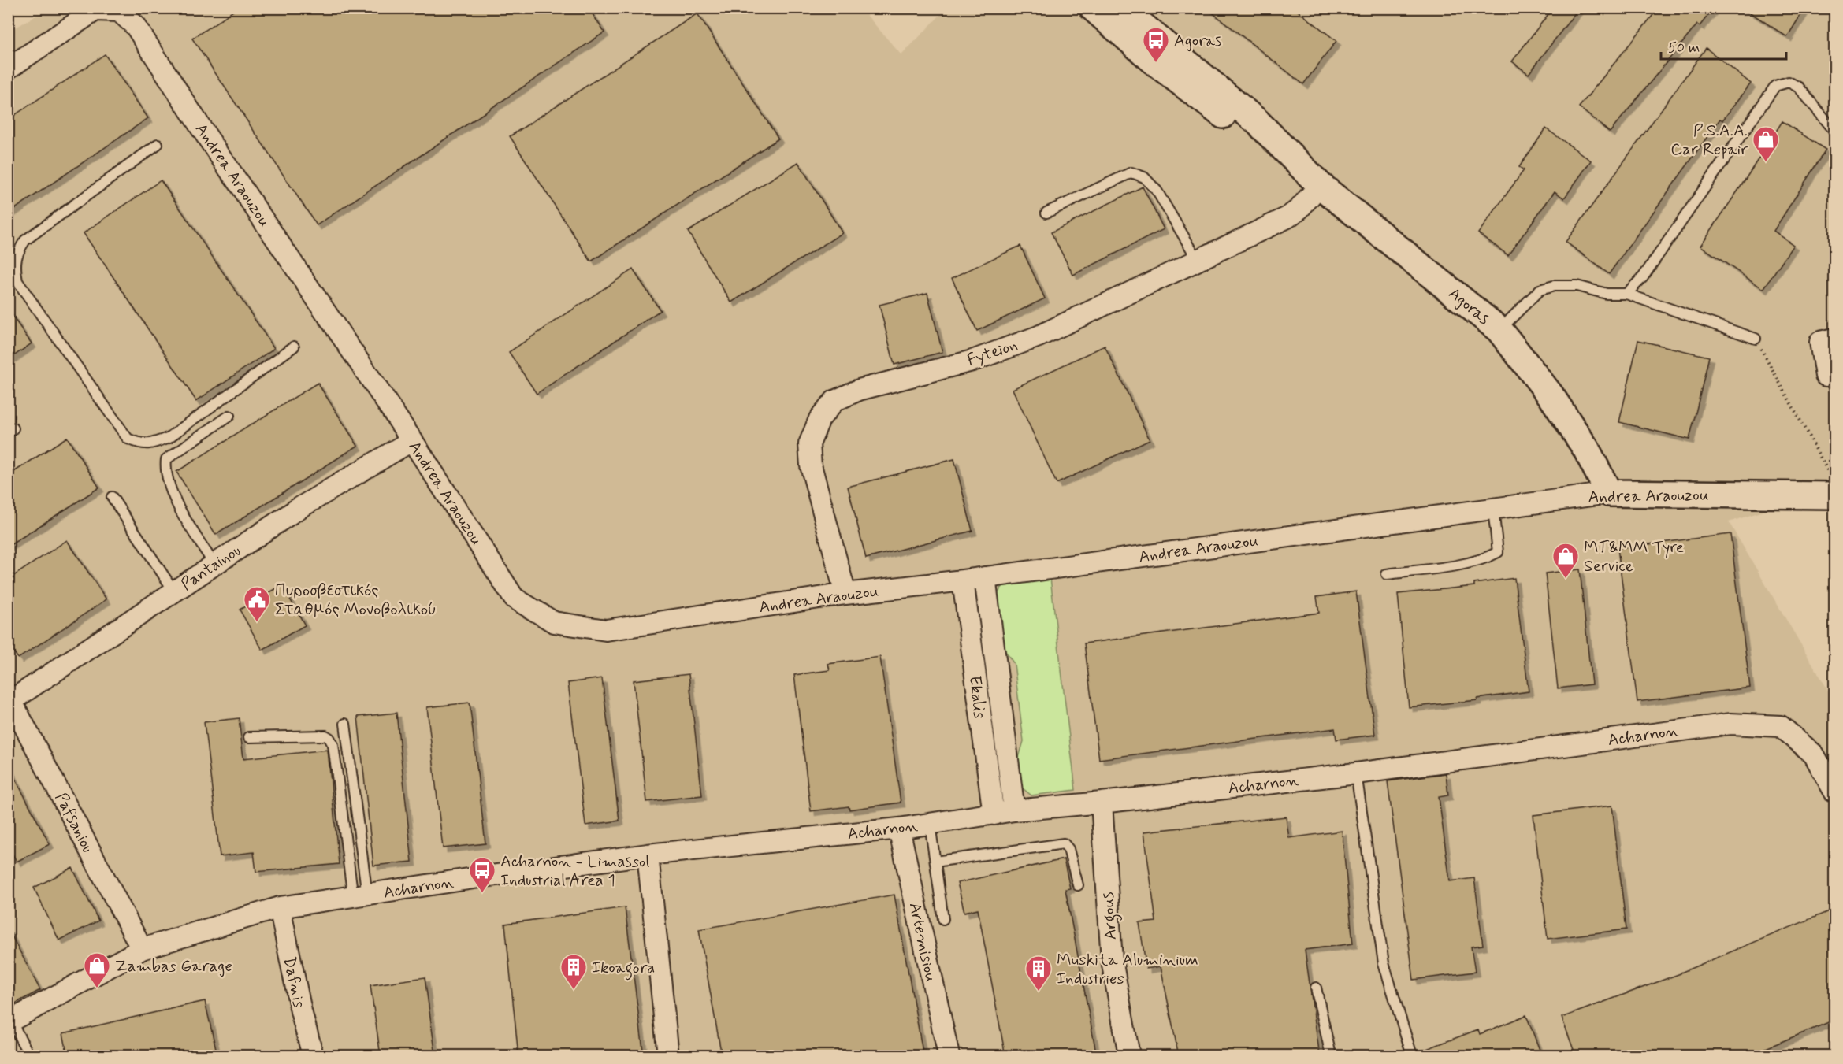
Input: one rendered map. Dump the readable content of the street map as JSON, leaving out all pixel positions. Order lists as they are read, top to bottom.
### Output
{
  "streets": {
    "main road": ["Andrea Araouzou", "Agoras"],
    "street": [
      "Fyteion",
      "Pantainou",
      "Ekalis",
      "Acharnon",
      "Pafsaniou",
      "Argous",
      "Artemisiou",
      "Dafnis"
    ]
  },
  "crossings": [
    ["Andrea Araouzou", "Agoras"],
    ["Andrea Araouzou", "Fyteion"],
    ["Andrea Araouzou", "Pantainou"],
    ["Andrea Araouzou", "Ekalis"],
    ["Agoras", "Fyteion"],
    ["Pantainou", "Pafsaniou"],
    ["Ekalis", "Acharnon"],
    ["Acharnon", "Pafsaniou"],
    ["Acharnon", "Argous"],
    ["Acharnon", "Artemisiou"],
    ["Acharnon", "Dafnis"]
  ],
  "places": {
    "bus stop": ["Agoras", "Acharnon - Limassol Industrial Area 1"],
    "shop": ["P.S.A.A. Car Repair", "MT&MM Tyre Service", "Zambas Garage"],
    "public building": ["Πυροσβεστικός Σταθμός Μονοβολικού"],
    "building": ["Ikoagora", "Muskita Aluminium Industries"]
  },
  "scale_bar": "50 m"
}
